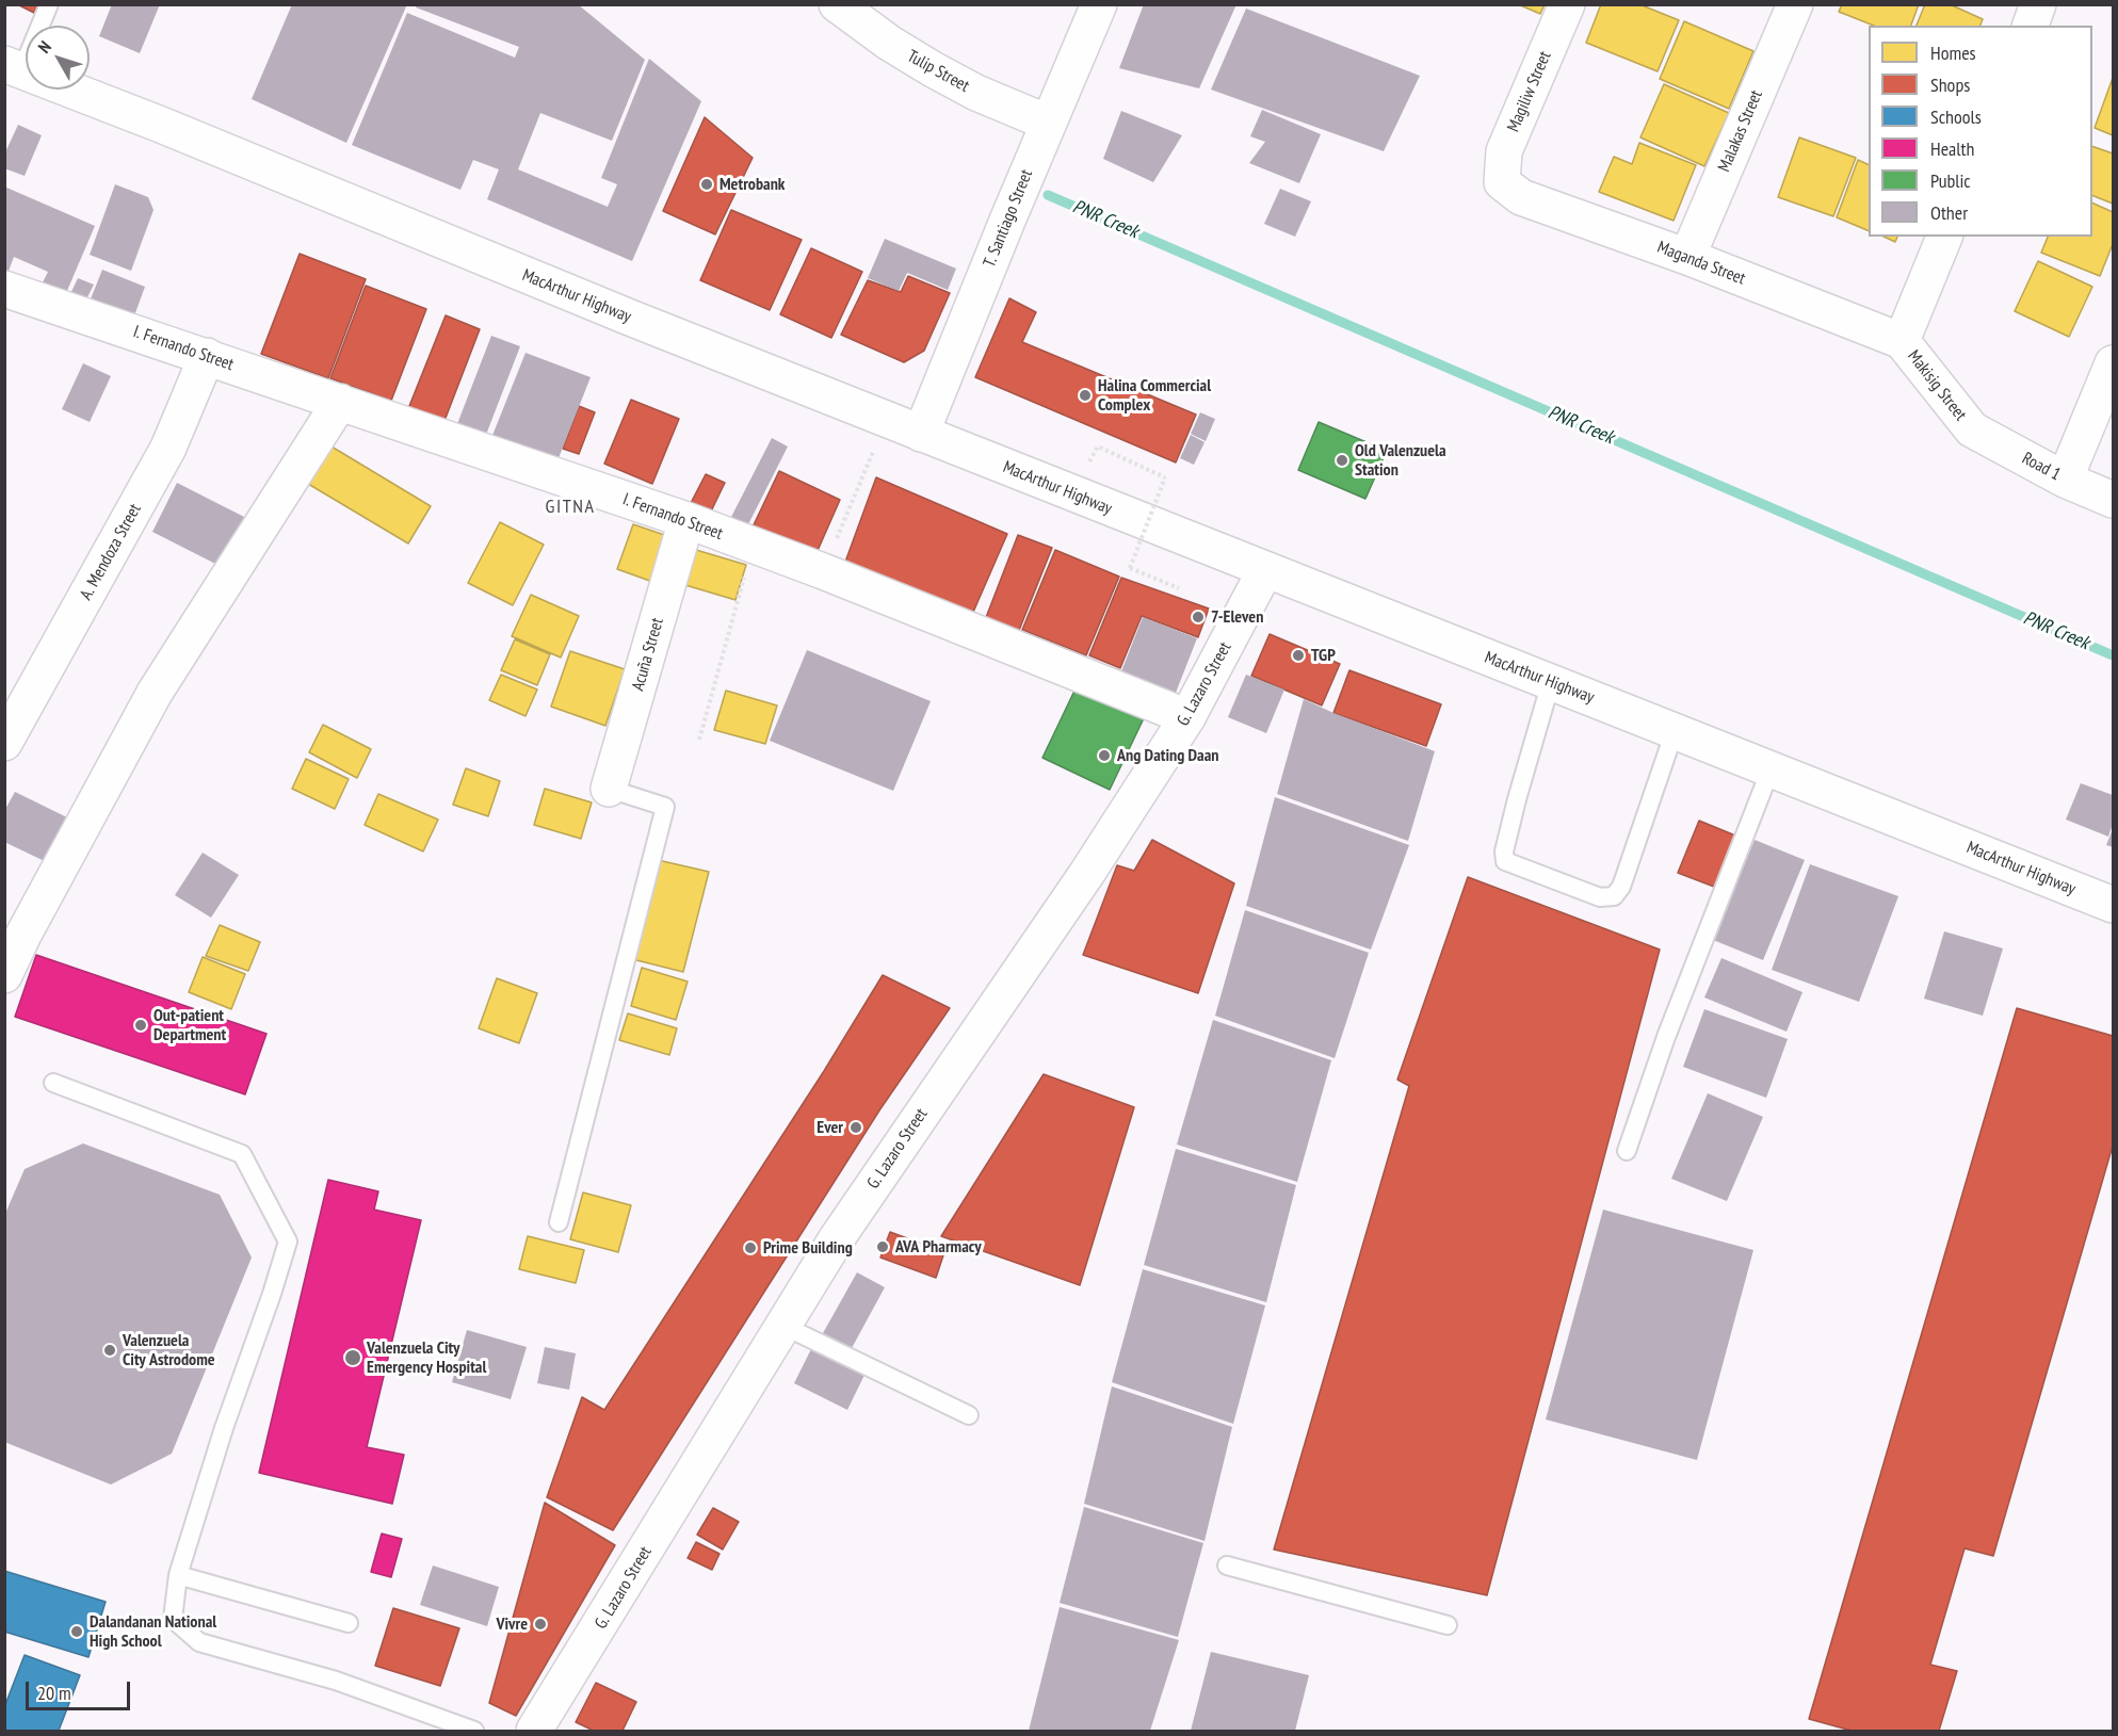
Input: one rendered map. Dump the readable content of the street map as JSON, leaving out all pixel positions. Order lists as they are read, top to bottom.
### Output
{
  "streets": {
    "main road": [
      "Tulip Street",
      "Magiliw Street",
      "Malakas Street",
      "T. Santiago Street",
      "Maganda Street",
      "MacArthur Highway",
      "I. Fernando Street",
      "Makisig Street",
      "Road 1",
      "A. Mendoza Street",
      "Acuña Street",
      "G. Lazaro Street"
    ]
  },
  "crossings": [
    ["Tulip Street", "T. Santiago Street"],
    ["Magiliw Street", "Maganda Street"],
    ["Malakas Street", "Maganda Street"],
    ["T. Santiago Street", "MacArthur Highway"],
    ["Maganda Street", "Makisig Street"],
    ["MacArthur Highway", "G. Lazaro Street"],
    ["I. Fernando Street", "A. Mendoza Street"],
    ["I. Fernando Street", "Acuña Street"],
    ["I. Fernando Street", "G. Lazaro Street"],
    ["Makisig Street", "Road 1"]
  ],
  "districts": ["GITNA"],
  "water": ["PNR Creek"],
  "places": [
    "Metrobank",
    "Halina Commercial Complex",
    "Old Valenzuela Station",
    "7-Eleven",
    "TGP",
    "Ang Dating Daan",
    "Out-patient Department",
    "Ever",
    "AVA Pharmacy",
    "Prime Building",
    "Valenzuela City Astrodome",
    "Valenzuela City Emergency Hospital",
    "Vivre",
    "Dalandanan National High School"
  ],
  "legend": [
    "Homes",
    "Shops",
    "Schools",
    "Health",
    "Public",
    "Other"
  ],
  "scale_bar": "20 m",
  "north": "top left"
}
